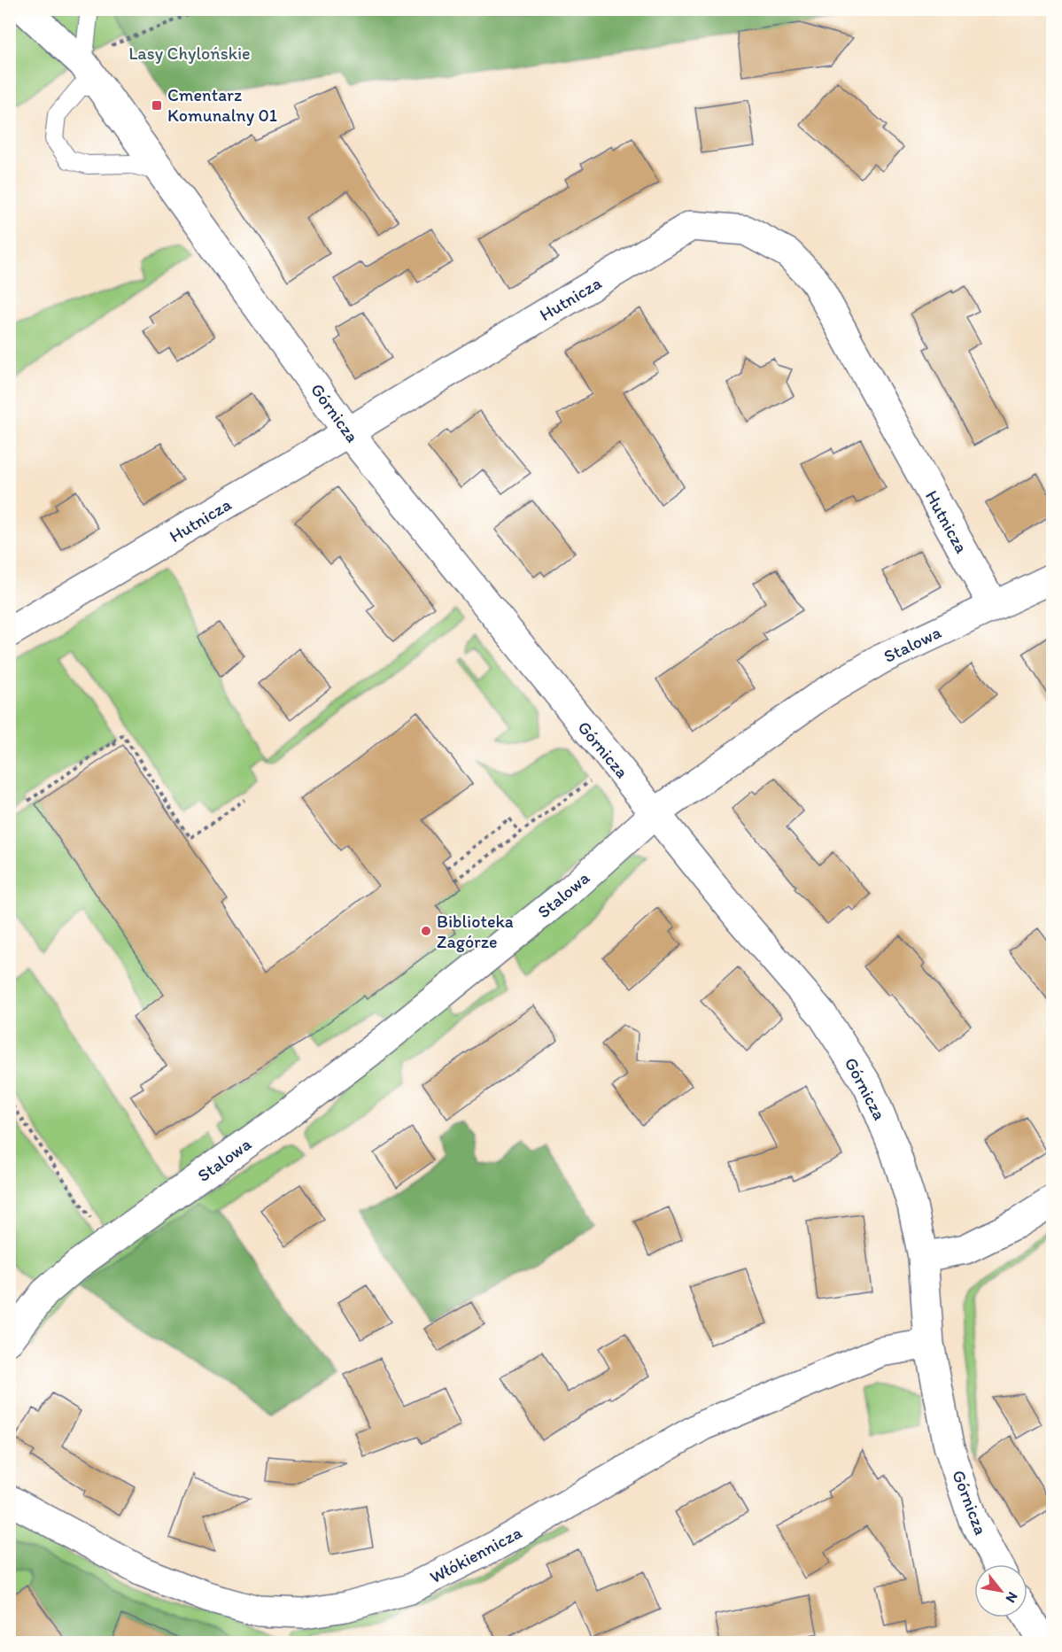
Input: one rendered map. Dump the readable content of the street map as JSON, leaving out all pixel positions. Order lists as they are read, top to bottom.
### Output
{
  "streets": {
    "street": [
      "Hutnicza",
      "Górnicza",
      "Stalowa",
      "Włókiennicza"
    ]
  },
  "crossings": [
    ["Hutnicza", "Górnicza"],
    ["Hutnicza", "Stalowa"],
    ["Górnicza", "Stalowa"],
    ["Górnicza", "Włókiennicza"]
  ],
  "parks": ["Lasy Chylońskie"],
  "places": {
    "transit": ["Cmentarz Komunalny 01"],
    "other": ["Biblioteka Zagórze"]
  },
  "north": "bottom right"
}
